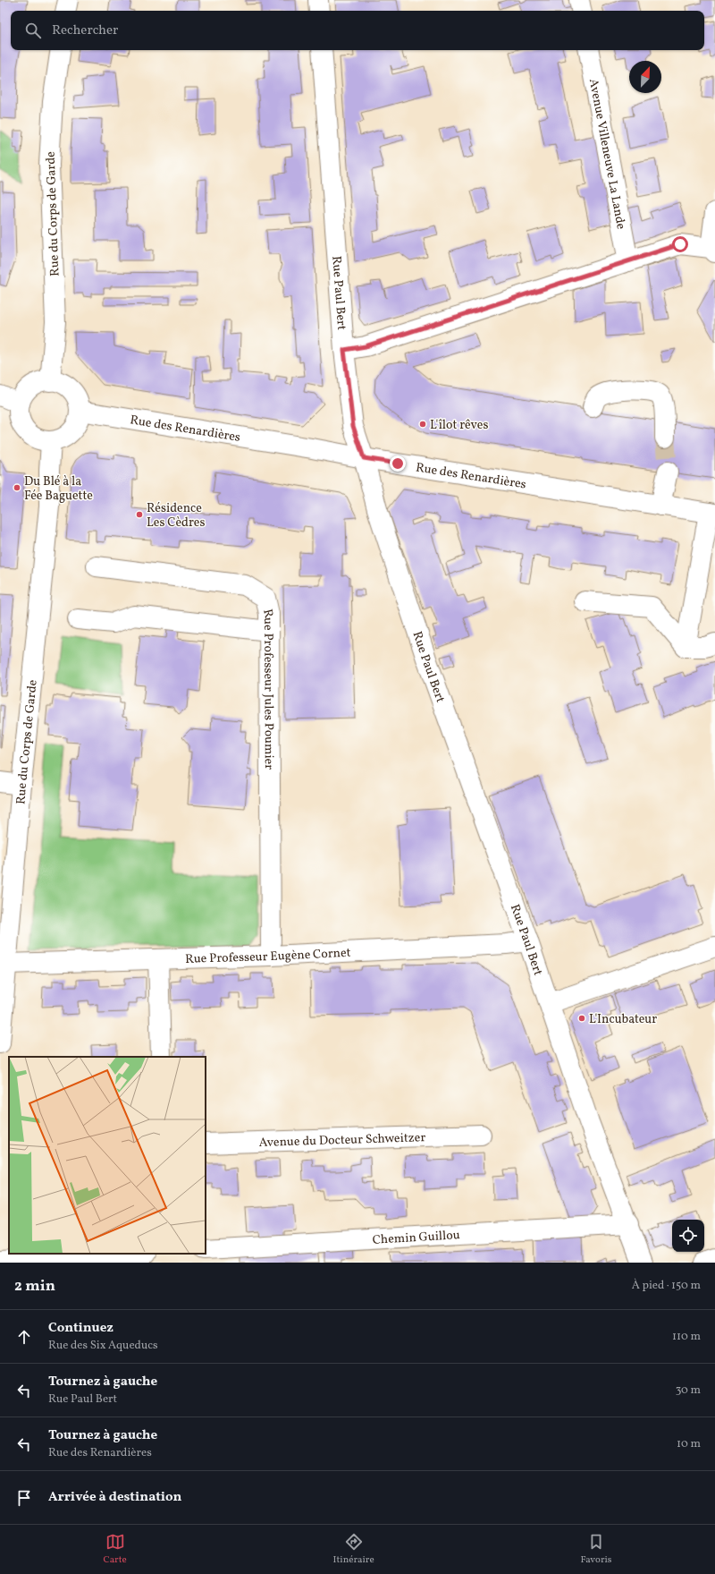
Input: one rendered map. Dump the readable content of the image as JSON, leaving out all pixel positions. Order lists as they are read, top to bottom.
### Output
{
  "streets": {
    "street": [
      "Avenue Villeneuve La Lande",
      "Rue du Corps de Garde",
      "Rue Paul Bert",
      "Rue des Renardières",
      "Rue Professeur Jules Poumier",
      "Rue Professeur Eugène Cornet",
      "Avenue du Docteur Schweitzer",
      "Chemin Guillou"
    ]
  },
  "crossings": [
    ["Rue du Corps de Garde", "Rue des Renardières"],
    ["Rue du Corps de Garde", "Rue Professeur Eugène Cornet"],
    ["Rue Paul Bert", "Rue des Renardières"],
    ["Rue Paul Bert", "Rue Professeur Eugène Cornet"],
    ["Rue Paul Bert", "Chemin Guillou"],
    ["Rue Professeur Jules Poumier", "Rue Professeur Eugène Cornet"]
  ],
  "places": [
    "L'îlot rêves",
    "Du Blé à la Fée Baguette",
    "Résidence Les Cèdres",
    "L'Incubateur"
  ],
  "north": "top right",
  "page": {
    "search": "Rechercher",
    "heading": ["2 min", "À pied · 150 m"],
    "list": [
      ["Continuez", "Rue des Six Aqueducs", "110 m"],
      ["Tournez à gauche", "Rue Paul Bert", "30 m"],
      ["Tournez à gauche", "Rue des Renardières", "10 m"],
      "Arrivée à destination"
    ],
    "nav": ["Carte", "Itinéraire", "Favoris"]
  }
}
